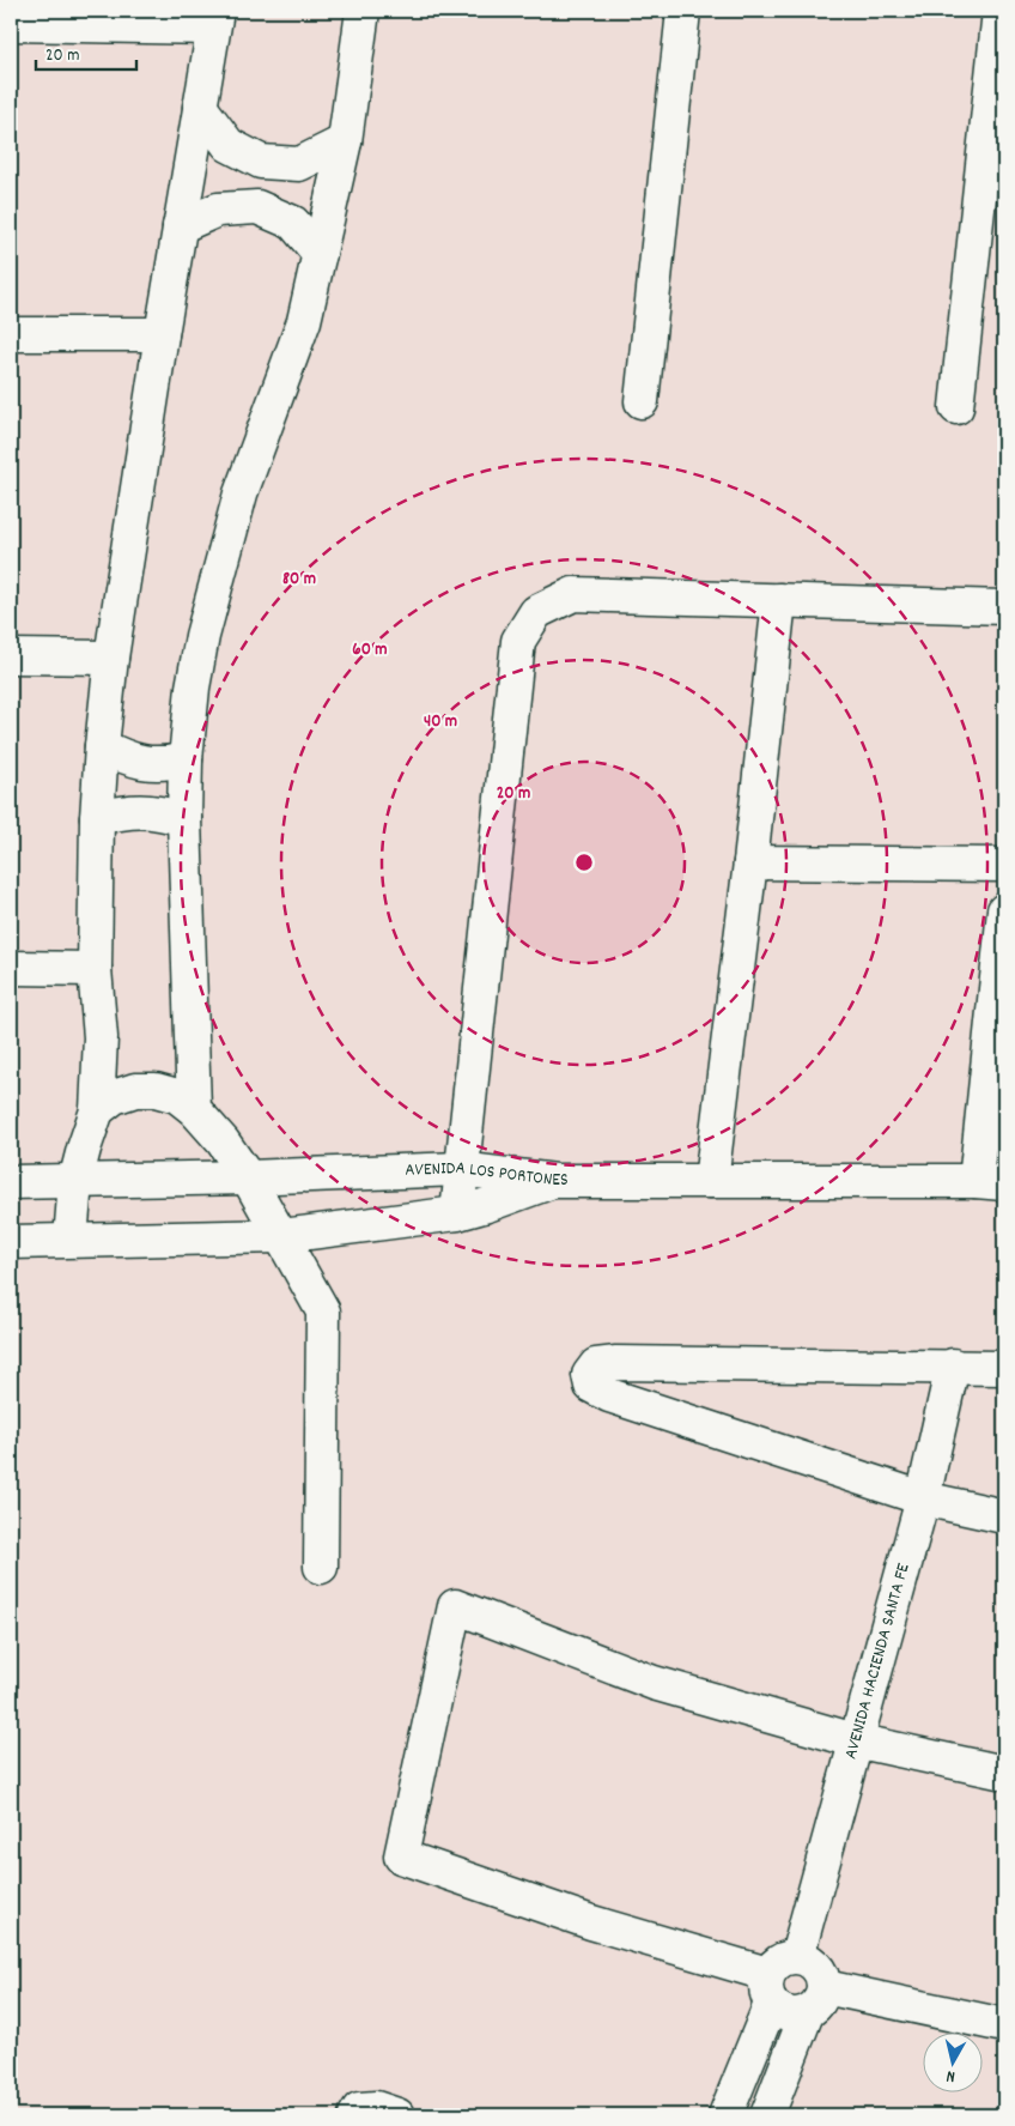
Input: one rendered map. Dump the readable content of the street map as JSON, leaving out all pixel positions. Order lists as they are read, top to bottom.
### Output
{
  "streets": {
    "street": ["AVENIDA LOS PORTONES", "AVENIDA HACIENDA SANTA FE"]
  },
  "scale_bar": "20 m",
  "north": "bottom",
  "rings": [
    "80 m",
    "60 m",
    "40 m",
    "20 m"
  ]
}
